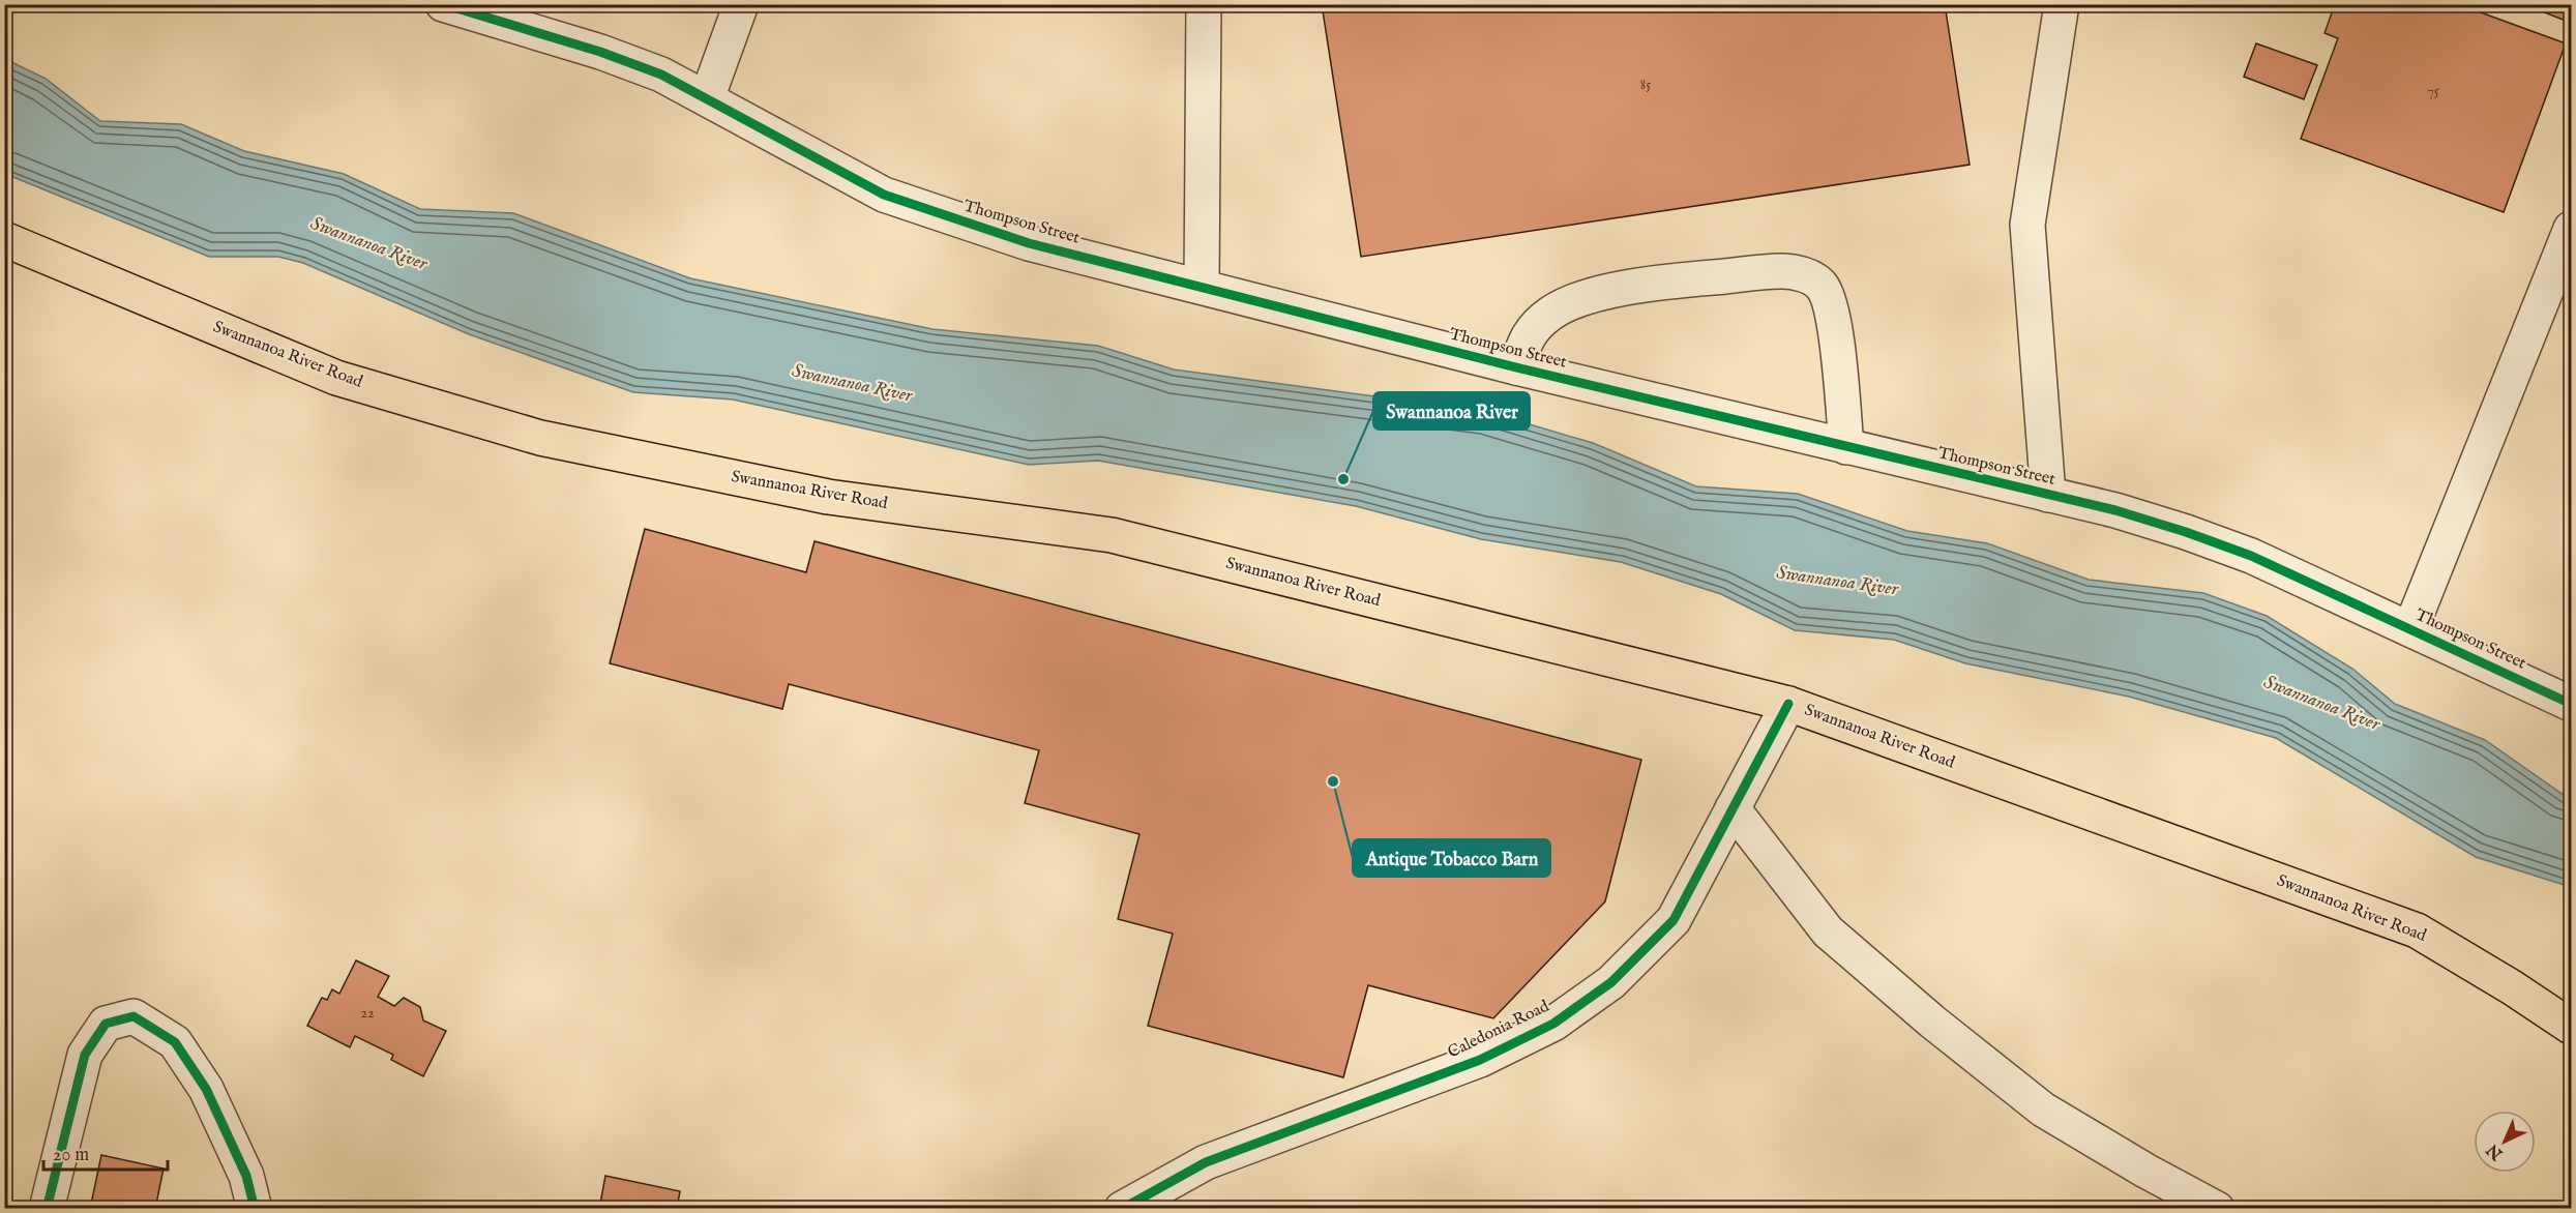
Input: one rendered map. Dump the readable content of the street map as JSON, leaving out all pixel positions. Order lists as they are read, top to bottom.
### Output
{
  "streets": {
    "main road": ["Swannanoa River Road"],
    "street": ["Thompson Street", "Caledonia Road"]
  },
  "crossings": [
    ["Swannanoa River Road", "Caledonia Road"]
  ],
  "water": ["Swannanoa River"],
  "places": ["Swannanoa River", "Antique Tobacco Barn"],
  "house_numbers": ["85", "75", "22"],
  "scale_bar": "20 m",
  "north": "bottom left"
}
